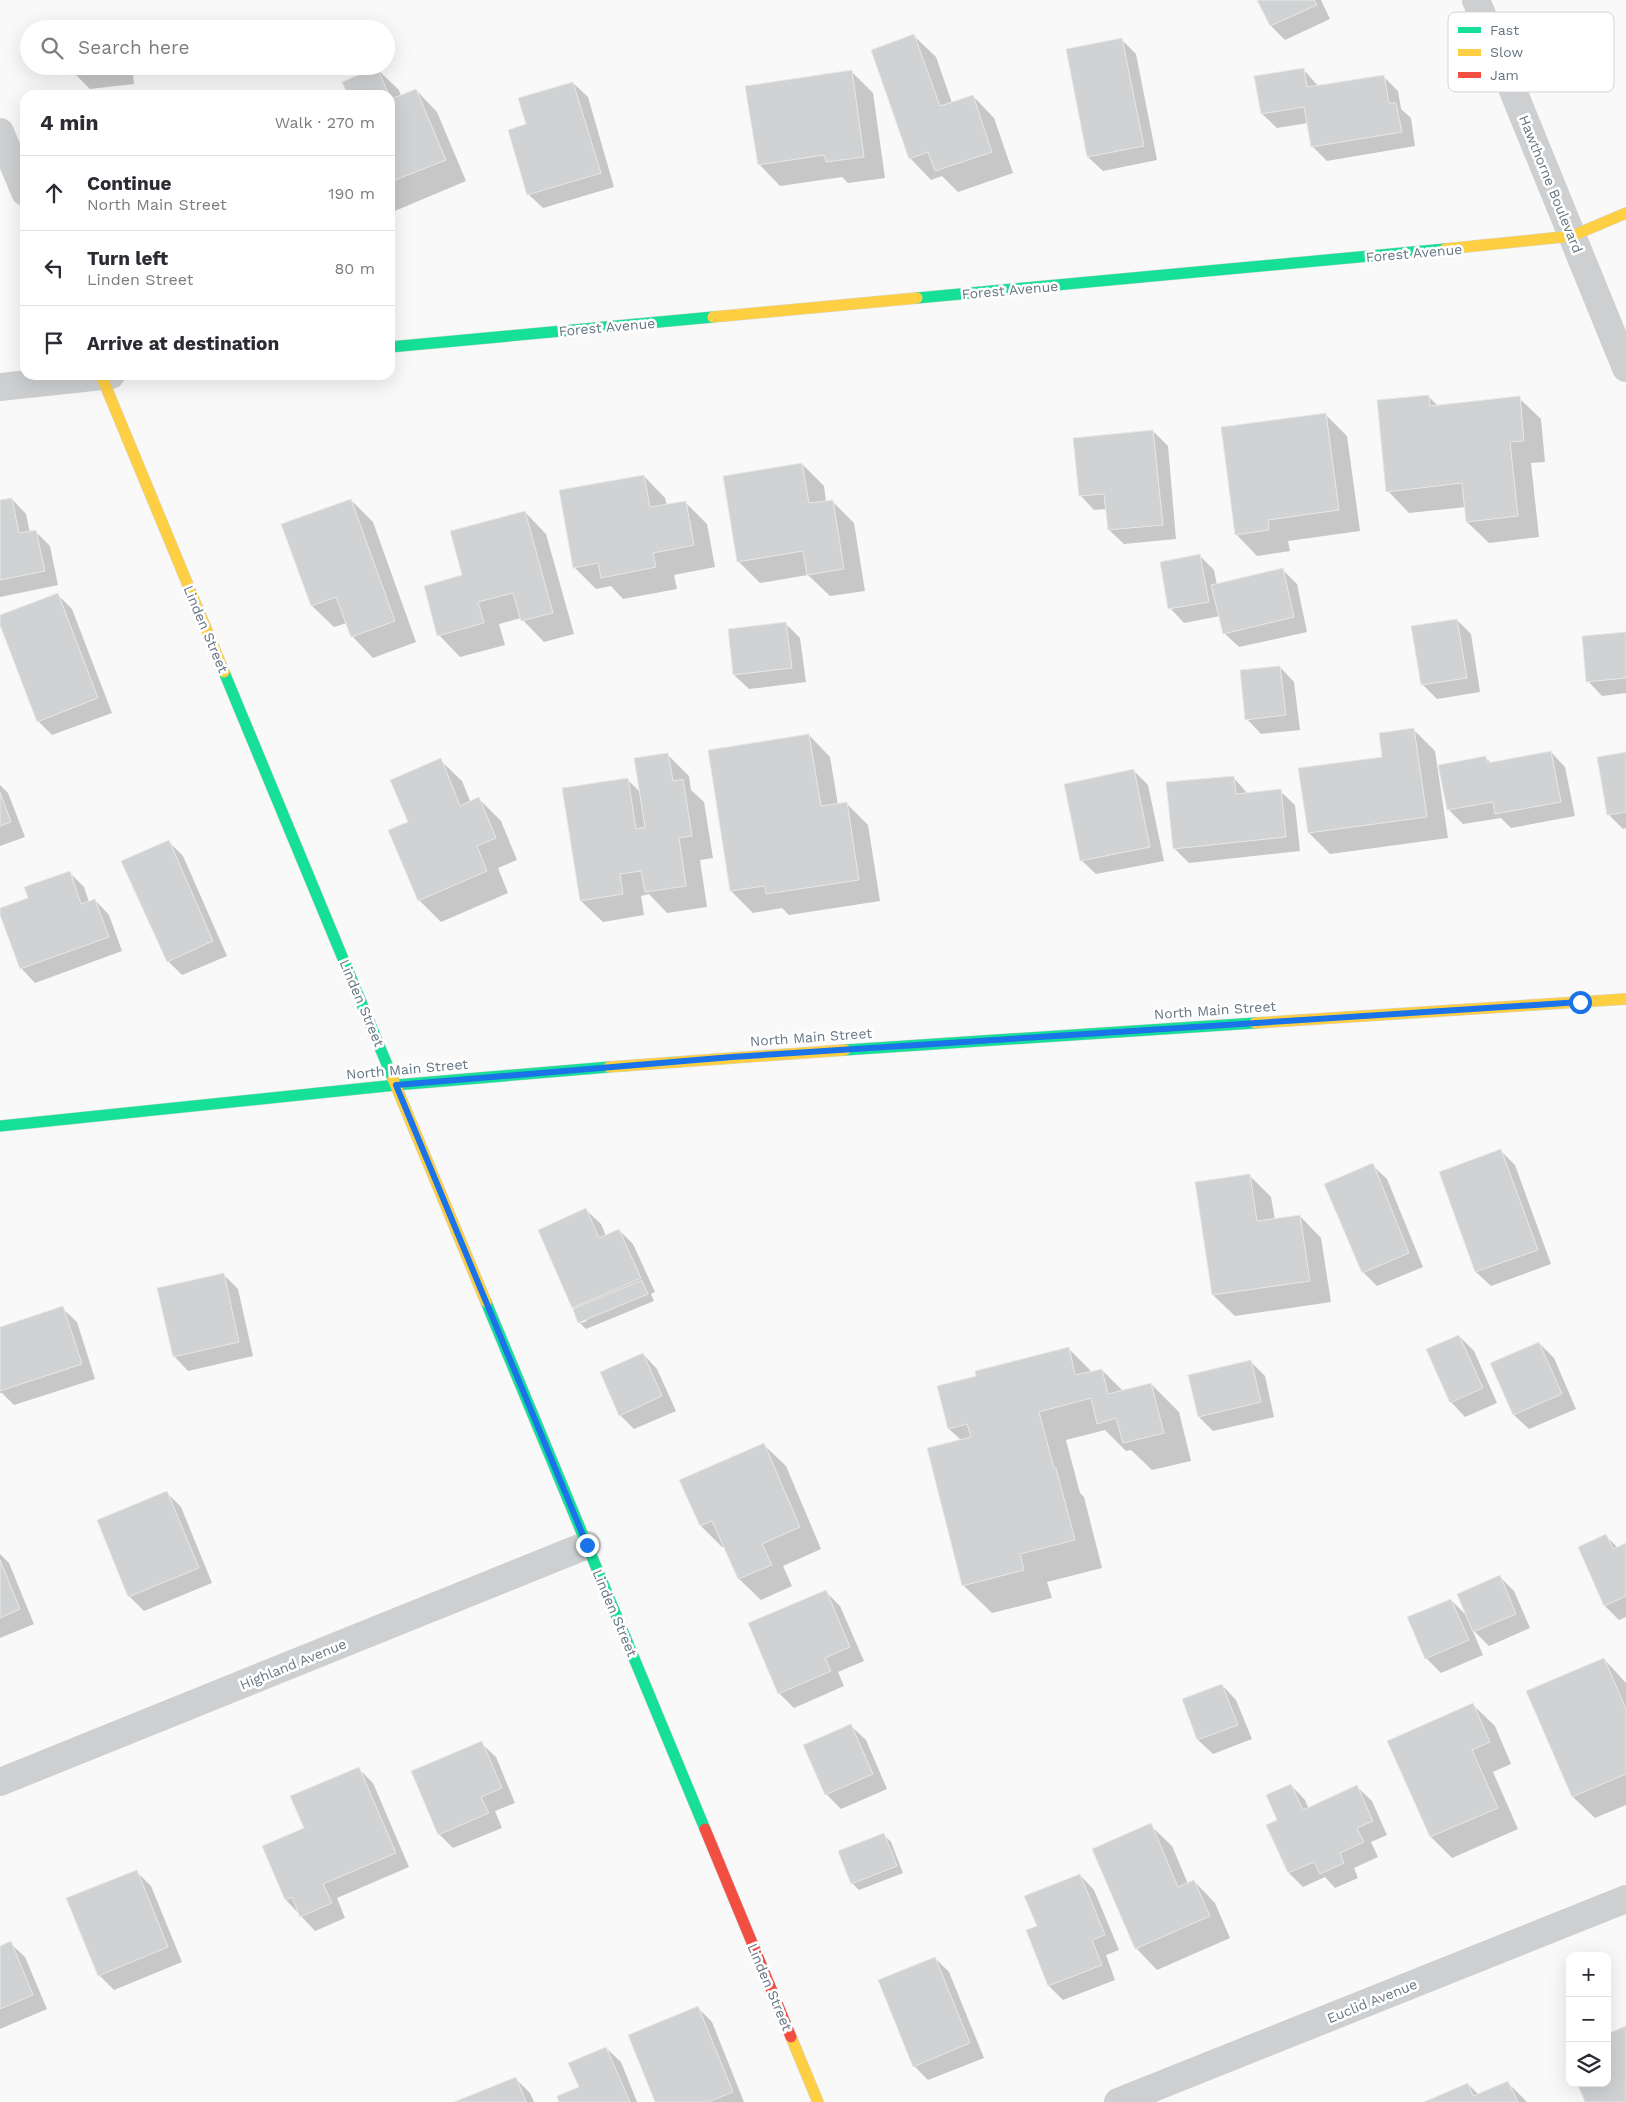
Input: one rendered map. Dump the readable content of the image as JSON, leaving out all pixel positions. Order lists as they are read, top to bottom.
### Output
{
  "streets": {
    "street": [
      "Hawthorne Boulevard",
      "Forest Avenue",
      "Linden Street",
      "North Main Street",
      "Highland Avenue",
      "Euclid Avenue"
    ]
  },
  "crossings": [
    ["Hawthorne Boulevard", "Forest Avenue"],
    ["Linden Street", "North Main Street"],
    ["Linden Street", "Highland Avenue"]
  ],
  "legend": ["Fast", "Slow", "Jam"],
  "page": {
    "search": "Search here",
    "heading": ["4 min", "Walk · 270 m"],
    "list": [
      ["Continue", "North Main Street", "190 m"],
      ["Turn left", "Linden Street", "80 m"],
      "Arrive at destination"
    ],
    "map_buttons": ["+", "−"]
  }
}
